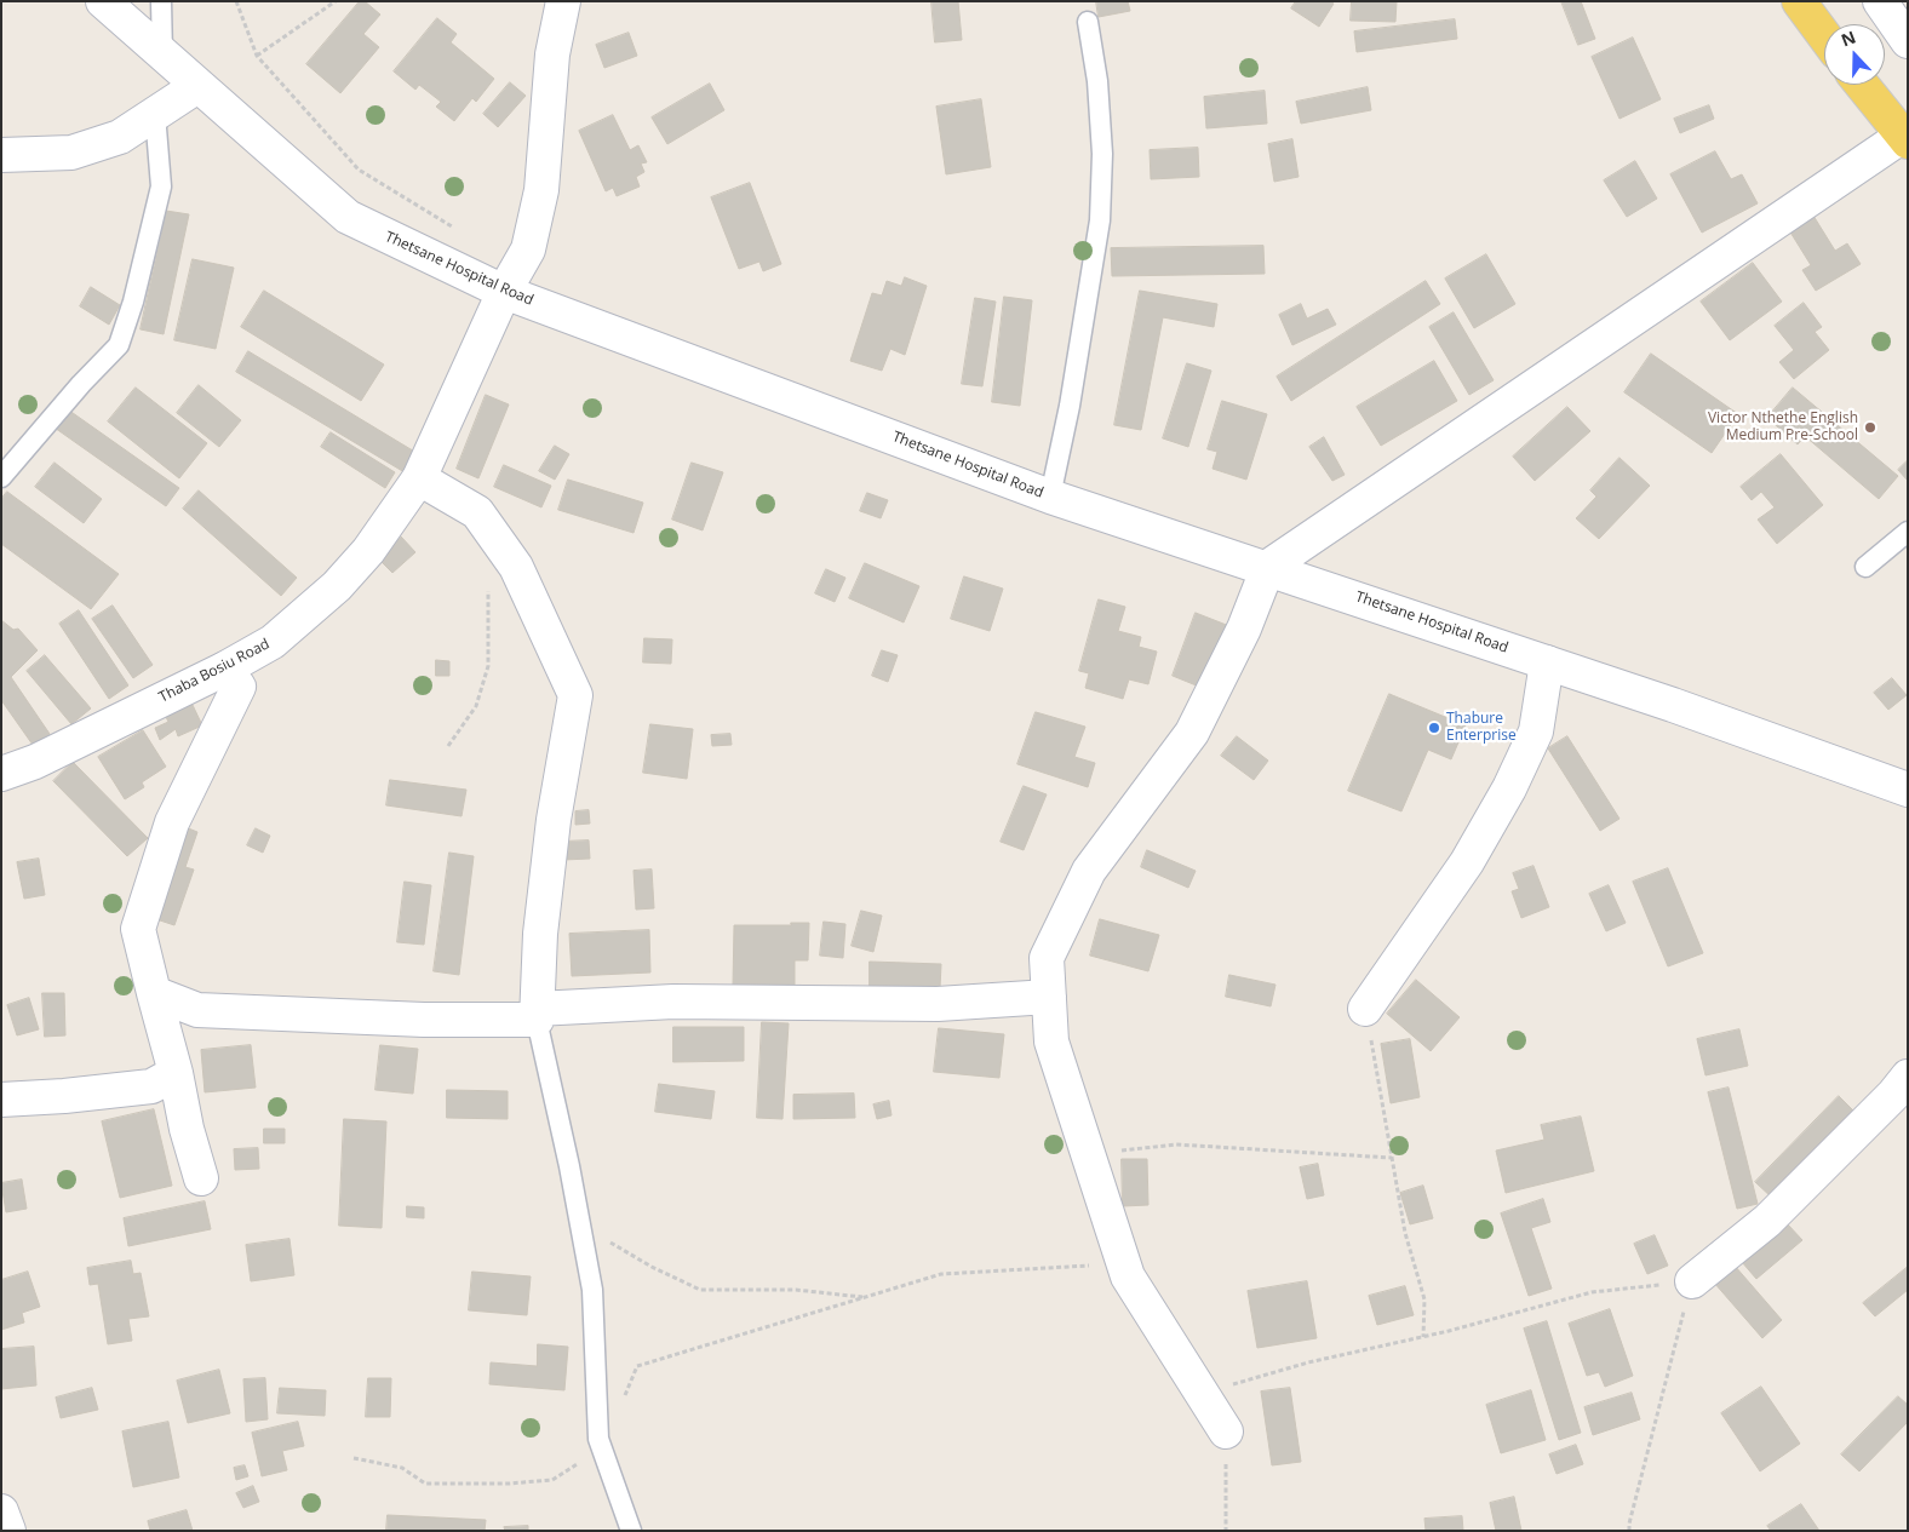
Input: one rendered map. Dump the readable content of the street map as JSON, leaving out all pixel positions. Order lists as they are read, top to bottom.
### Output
{
  "streets": {
    "street": ["Thetsane Hospital Road", "Thaba Bosiu Road"]
  },
  "crossings": [
    ["Thetsane Hospital Road", "Thaba Bosiu Road"]
  ],
  "places": ["Victor Nthethe English Medium Pre-School", "Thabure Enterprise"],
  "north": "top"
}
